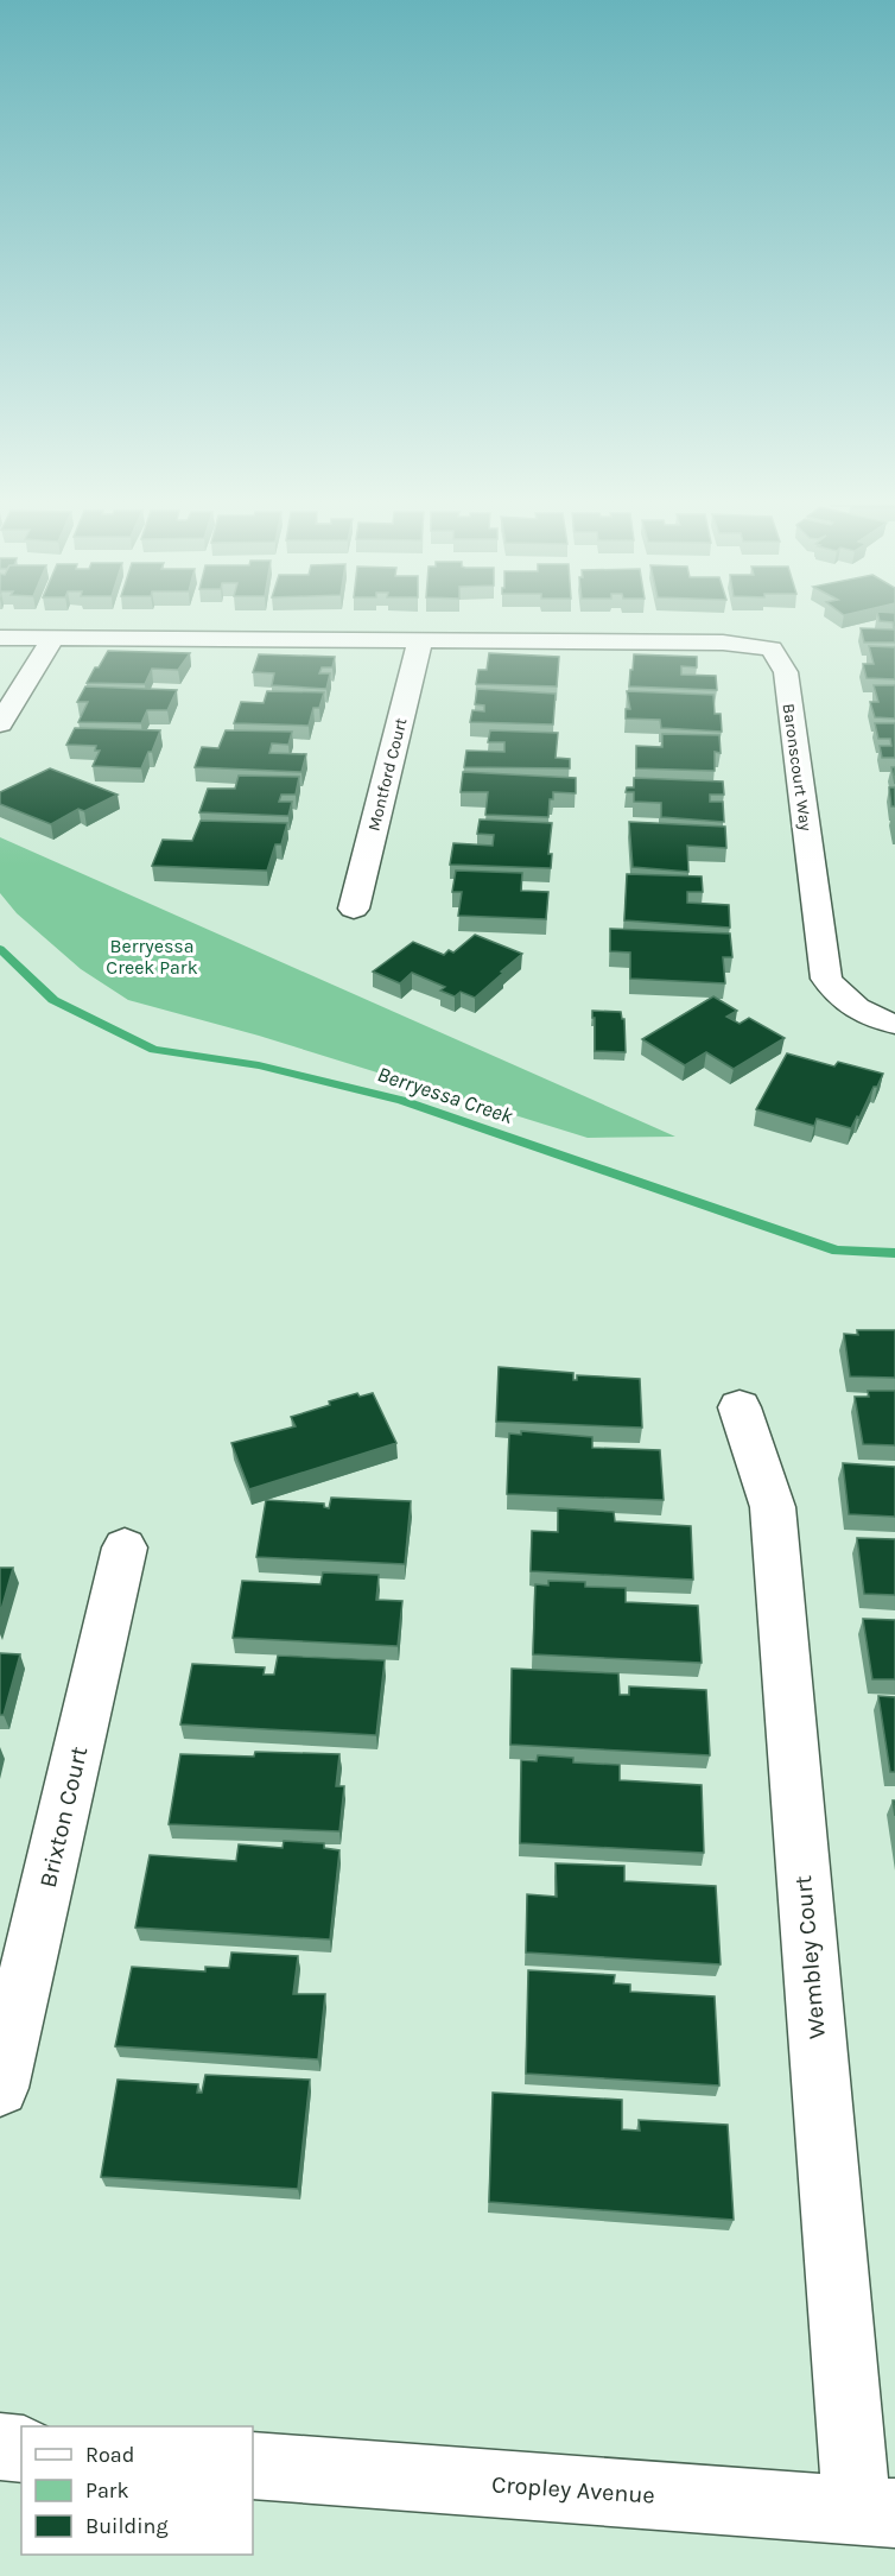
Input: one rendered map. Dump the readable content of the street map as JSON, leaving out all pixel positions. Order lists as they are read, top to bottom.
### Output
{
  "streets": {
    "street": [
      "Baronscourt Way",
      "Montford Court",
      "Brixton Court",
      "Wembley Court",
      "Cropley Avenue"
    ]
  },
  "crossings": [
    ["Baronscourt Way", "Montford Court"],
    ["Wembley Court", "Cropley Avenue"]
  ],
  "water": ["Berryessa Creek"],
  "parks": ["Berryessa Creek Park"],
  "legend": ["Road", "Park", "Building"]
}
